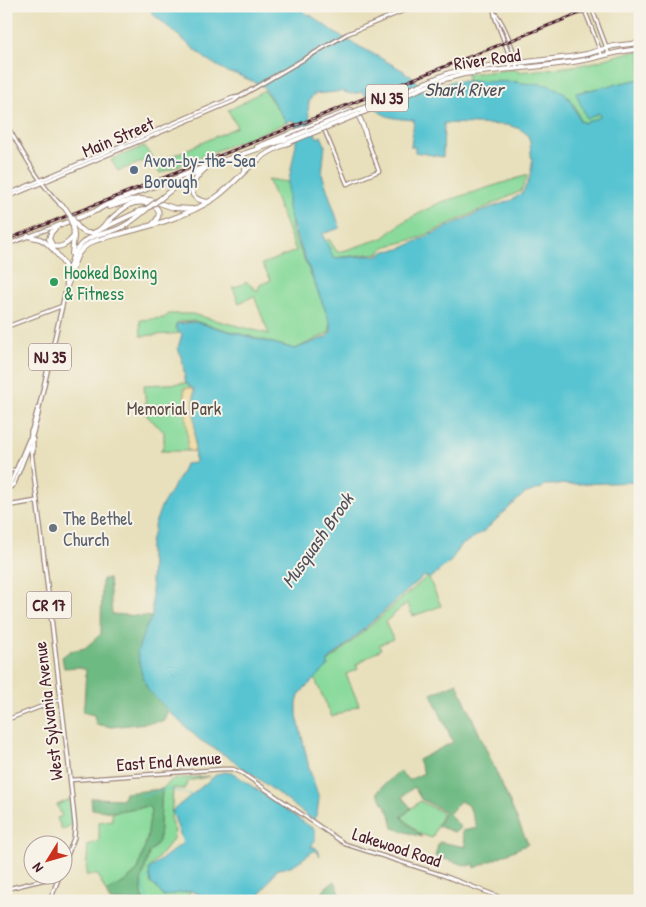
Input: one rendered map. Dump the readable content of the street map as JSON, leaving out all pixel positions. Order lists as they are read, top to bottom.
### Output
{
  "streets": {
    "highway": ["River Road", "NJ 35"],
    "main road": ["CR 17", "West Sylvania Avenue"],
    "street": ["Main Street", "East End Avenue", "Lakewood Road"]
  },
  "crossings": [
    ["River Road", "NJ 35"],
    ["NJ 35", "West Sylvania Avenue"],
    ["West Sylvania Avenue", "East End Avenue"],
    ["East End Avenue", "Lakewood Road"]
  ],
  "water": ["Shark River", "Musquash Brook"],
  "parks": ["Memorial Park"],
  "places": ["Avon-by-the-Sea Borough", "Hooked Boxing & Fitness", "The Bethel Church"],
  "north": "bottom left"
}
